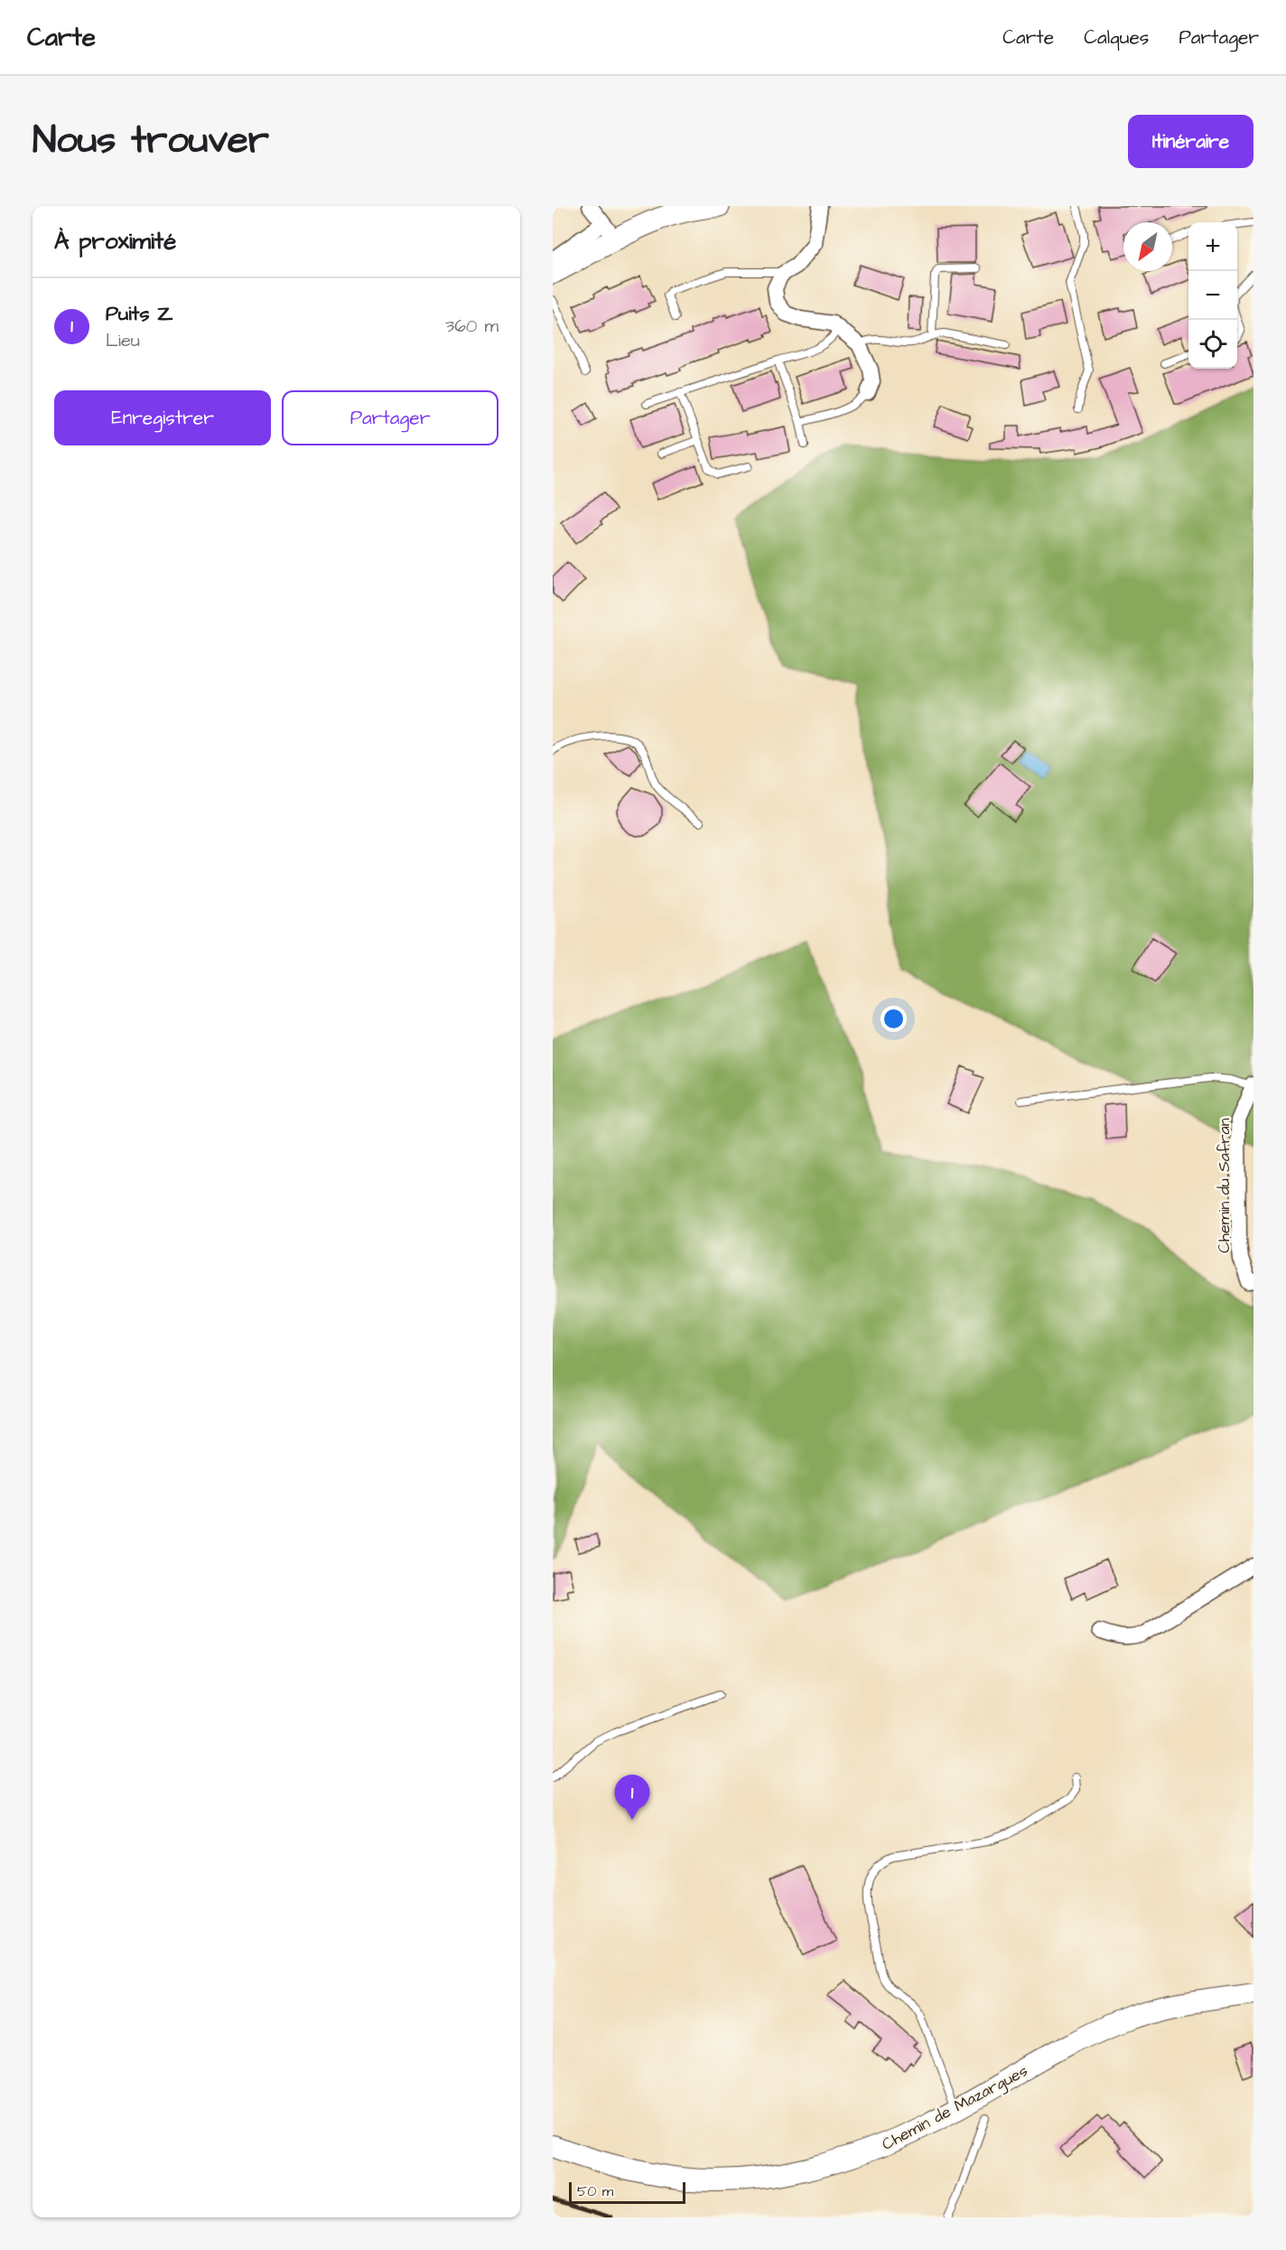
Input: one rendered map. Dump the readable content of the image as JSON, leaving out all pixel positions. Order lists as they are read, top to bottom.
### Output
{
  "streets": {
    "main road": ["Chemin de Mazargues"],
    "street": ["Chemin du Safran"]
  },
  "scale_bar": "50 m",
  "north": "bottom left",
  "page": {
    "header": "Carte",
    "nav": ["Carte", "Calques", "Partager"],
    "title": "Nous trouver",
    "buttons": [
      "Itinéraire",
      ["Enregistrer", "Partager"]
    ],
    "heading": "À proximité",
    "map_buttons": ["+", "−"],
    "list": [
      {
        "mark": "1",
        "name": "Puits Z",
        "note": "Lieu",
        "value": "360 m"
      }
    ],
    "pins": "1",
    "scale": "50 m"
  }
}
